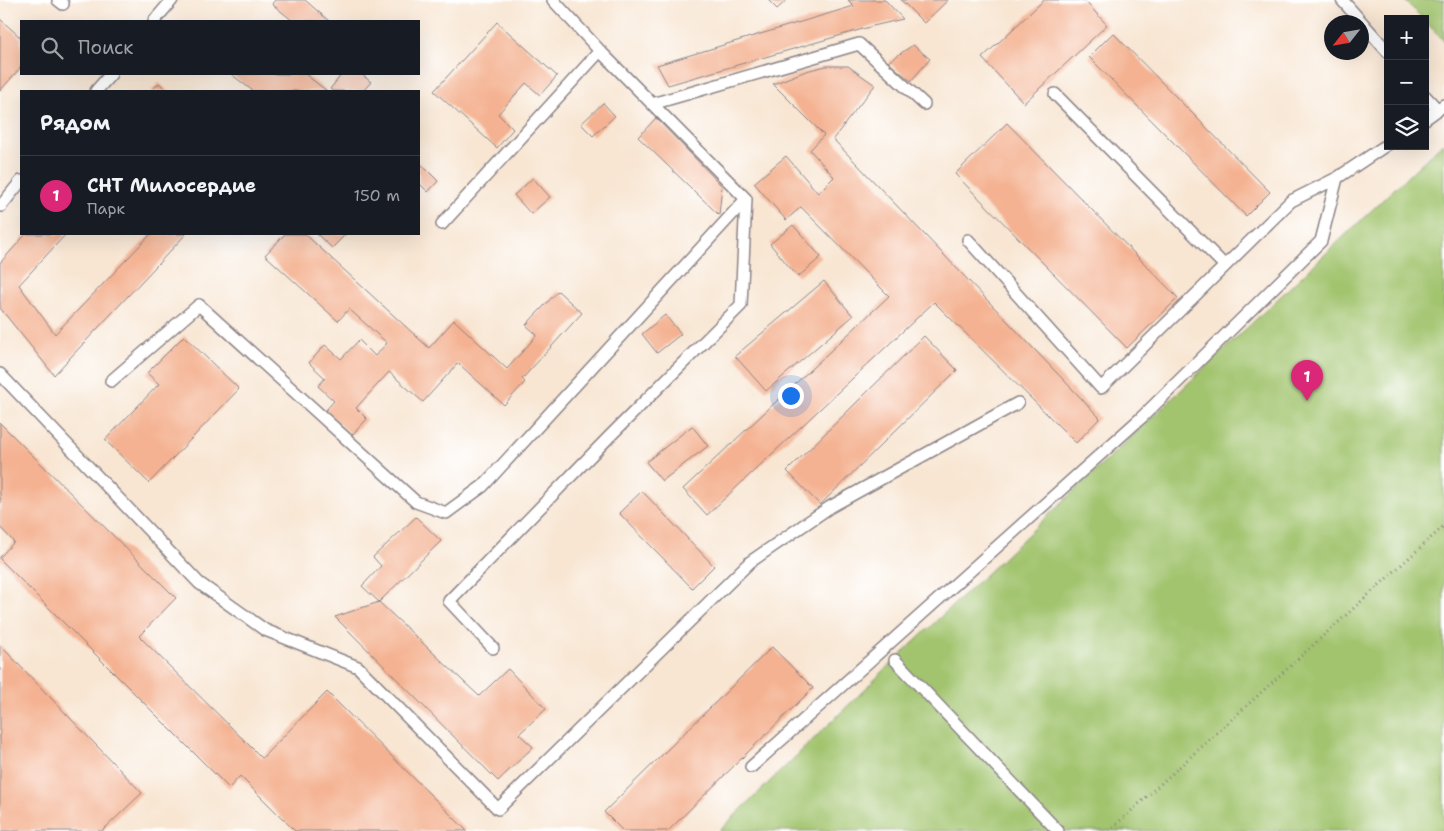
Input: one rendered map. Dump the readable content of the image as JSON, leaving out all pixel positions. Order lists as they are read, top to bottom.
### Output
{
  "north": "bottom left",
  "page": {
    "map_buttons": ["+", "−"],
    "search": "Поиск",
    "heading": "Рядом",
    "list": [
      {
        "mark": "1",
        "name": "СНТ Милосердие",
        "note": "Парк",
        "value": "150 m"
      }
    ],
    "pins": "1"
  }
}
